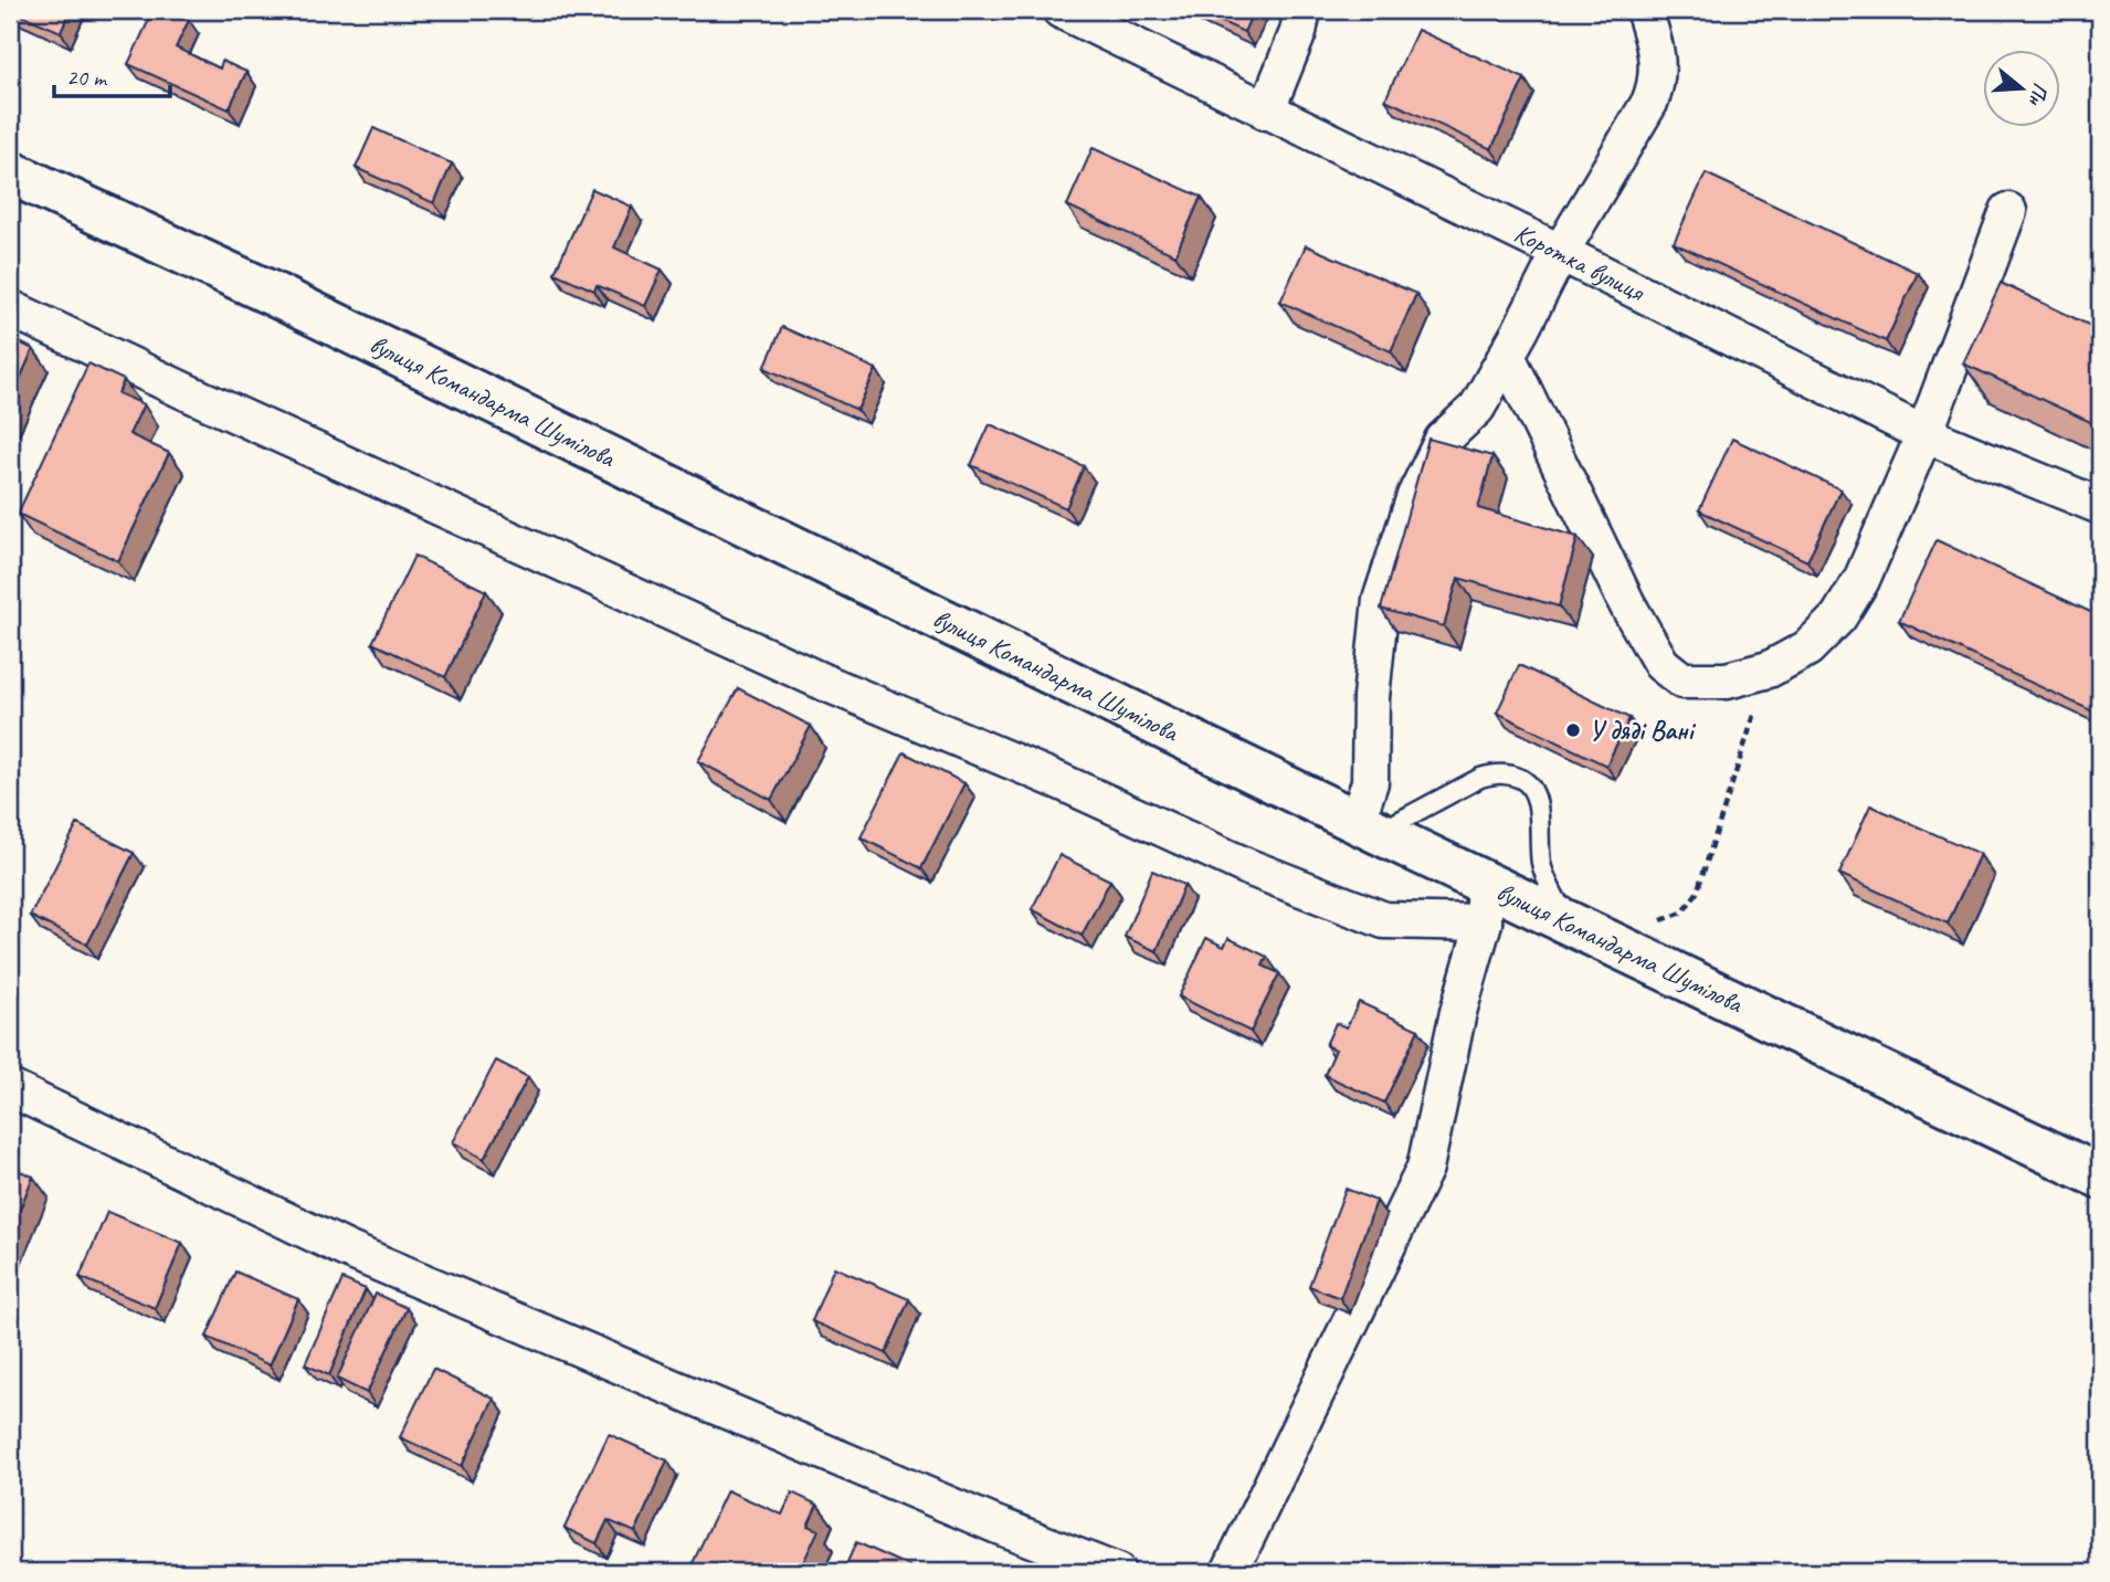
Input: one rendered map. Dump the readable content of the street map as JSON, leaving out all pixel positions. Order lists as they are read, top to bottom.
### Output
{
  "streets": {
    "street": ["Коротка вулиця", "вулиця Командарма Шумілова"]
  },
  "places": ["У дяді Вані"],
  "scale_bar": "20 m",
  "north": "right"
}
